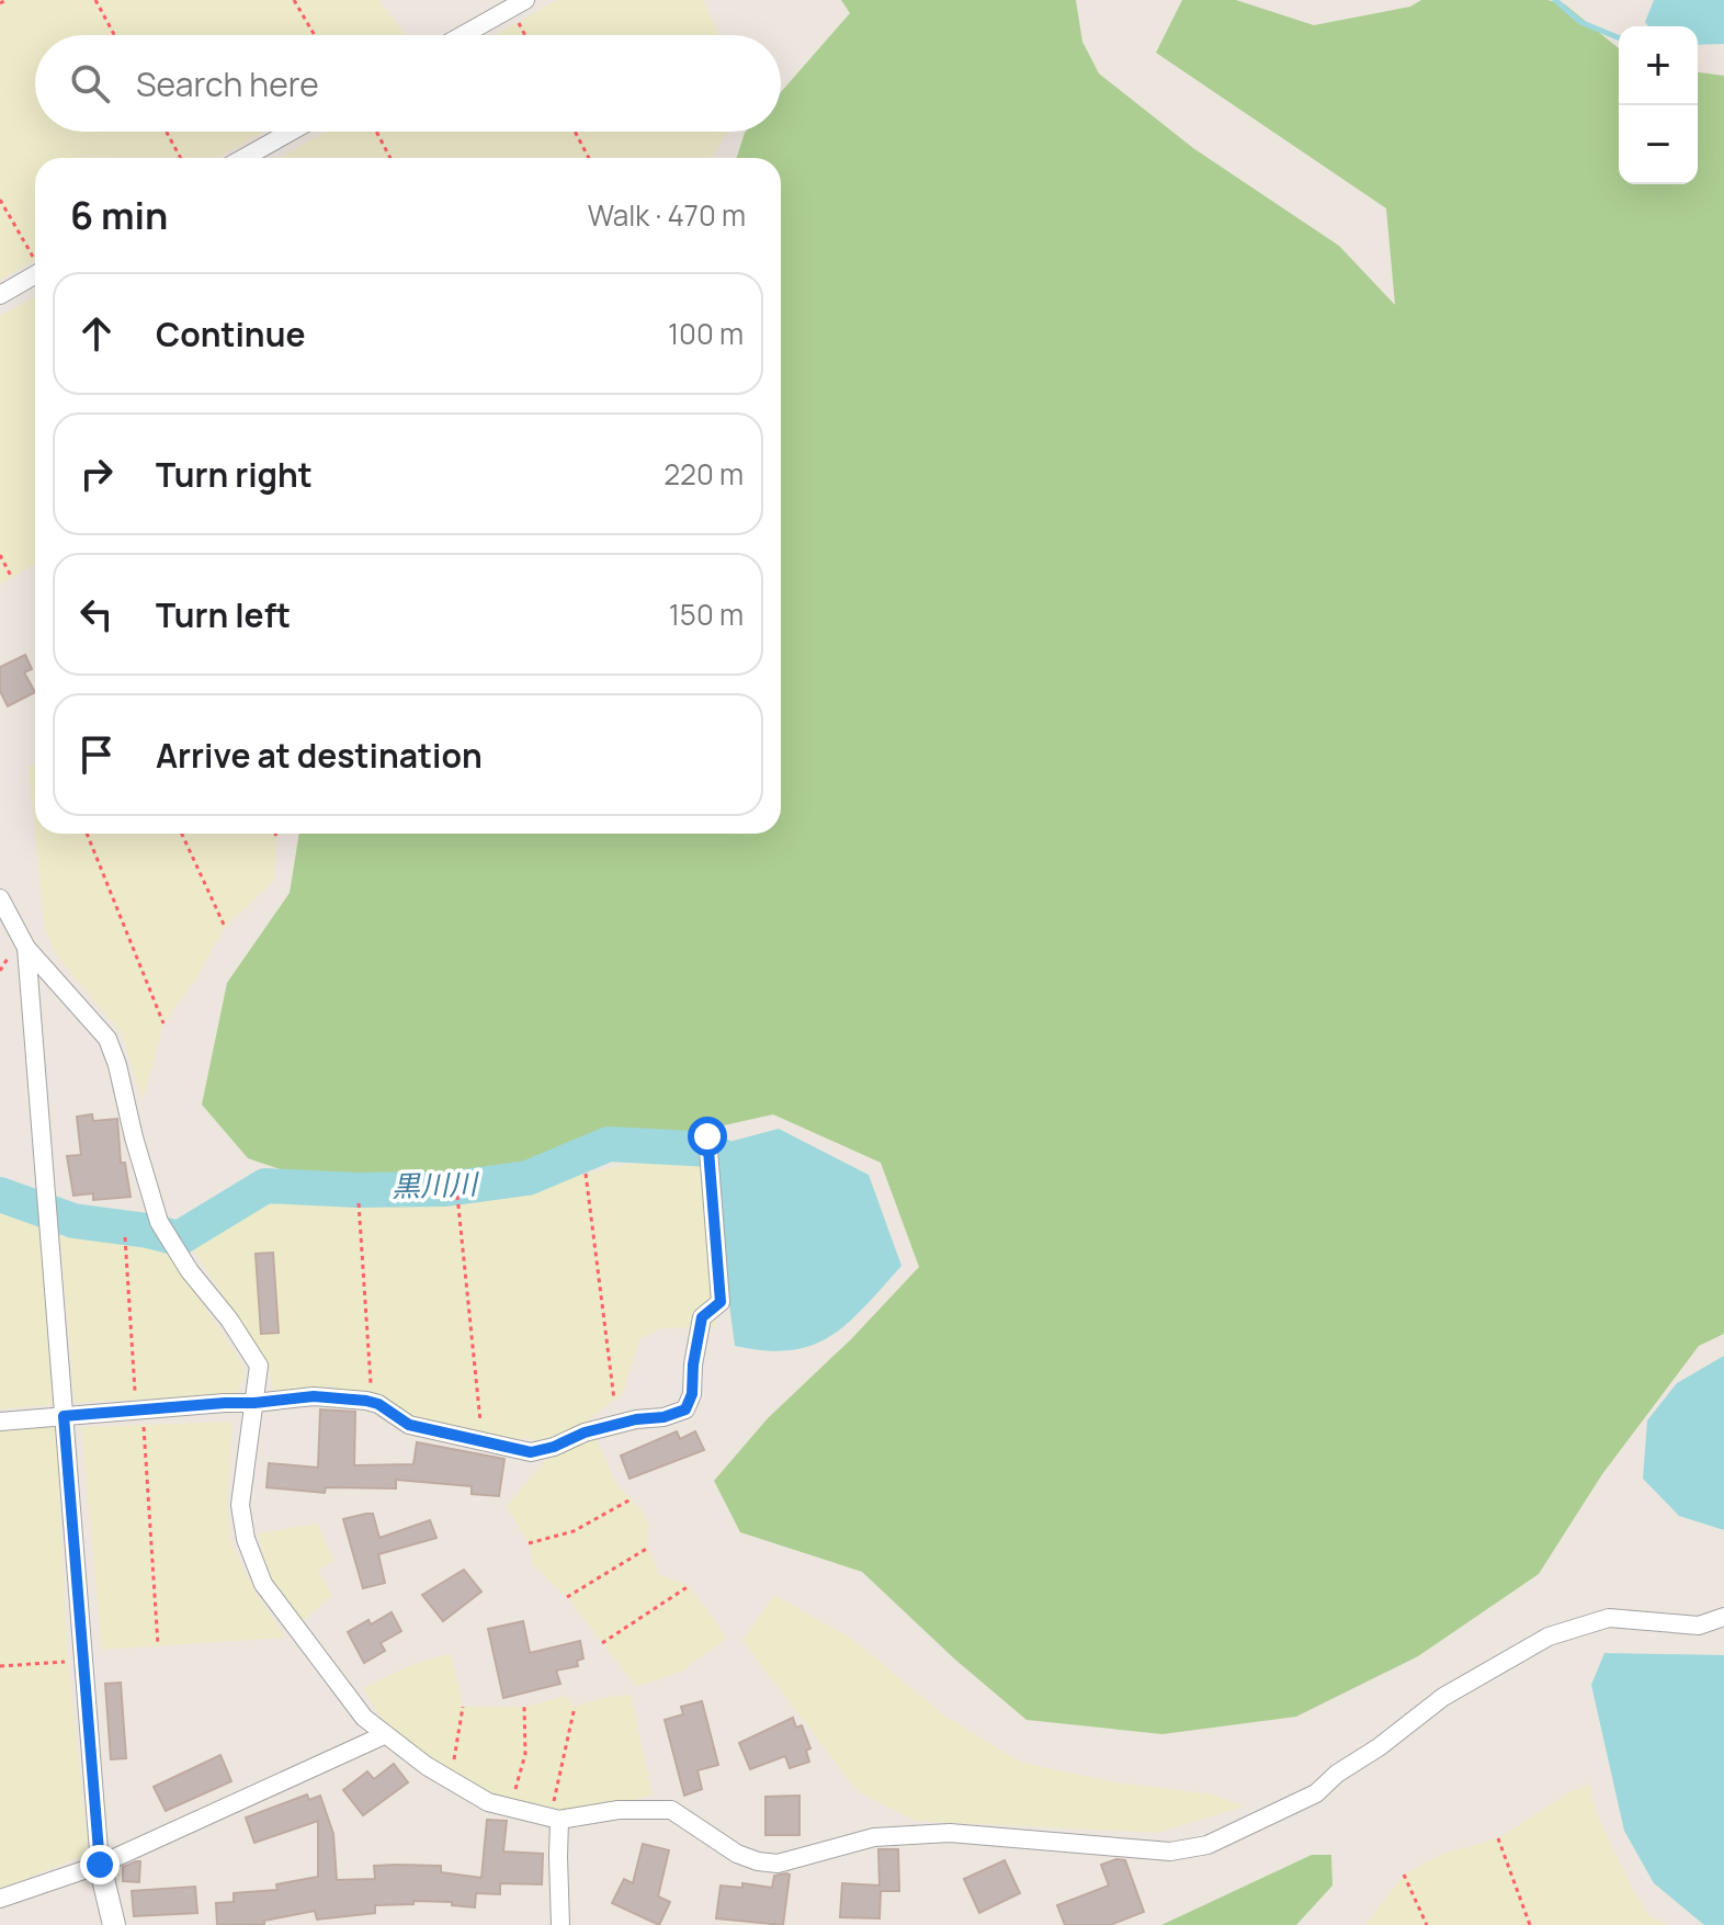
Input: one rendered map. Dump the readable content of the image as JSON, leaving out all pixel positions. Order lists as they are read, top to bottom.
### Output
{
  "water": ["黒川川"],
  "page": {
    "map_buttons": ["+", "−"],
    "search": "Search here",
    "heading": ["6 min", "Walk · 470 m"],
    "list": [
      ["Continue", "100 m"],
      ["Turn right", "220 m"],
      ["Turn left", "150 m"],
      "Arrive at destination"
    ]
  }
}
